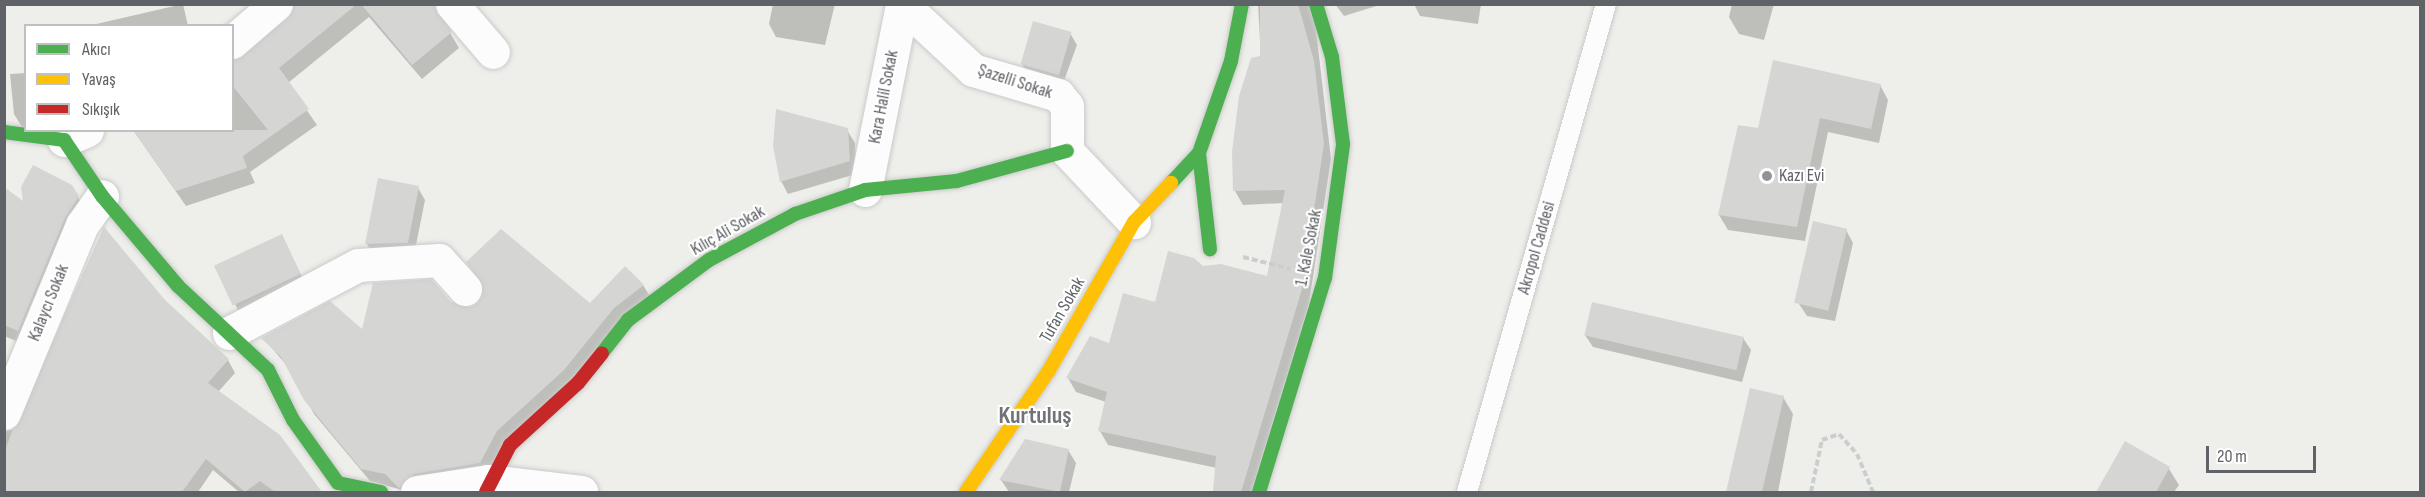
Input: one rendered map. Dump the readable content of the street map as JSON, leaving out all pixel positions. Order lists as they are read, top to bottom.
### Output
{
  "streets": {
    "street": [
      "Şazelli Sokak",
      "Kara Halil Sokak",
      "Kılıç Ali Sokak",
      "1. Kale Sokak",
      "Kalaycı Sokak",
      "Tufan Sokak"
    ],
    "lane": ["Akropol Caddesi"]
  },
  "crossings": [
    ["Şazelli Sokak", "Kara Halil Sokak"],
    ["Şazelli Sokak", "Kılıç Ali Sokak"],
    ["Kara Halil Sokak", "Kılıç Ali Sokak"]
  ],
  "districts": ["Kurtuluş"],
  "places": ["Kazı Evi"],
  "legend": ["Akıcı", "Yavaş", "Sıkışık"],
  "scale_bar": "20 m"
}
